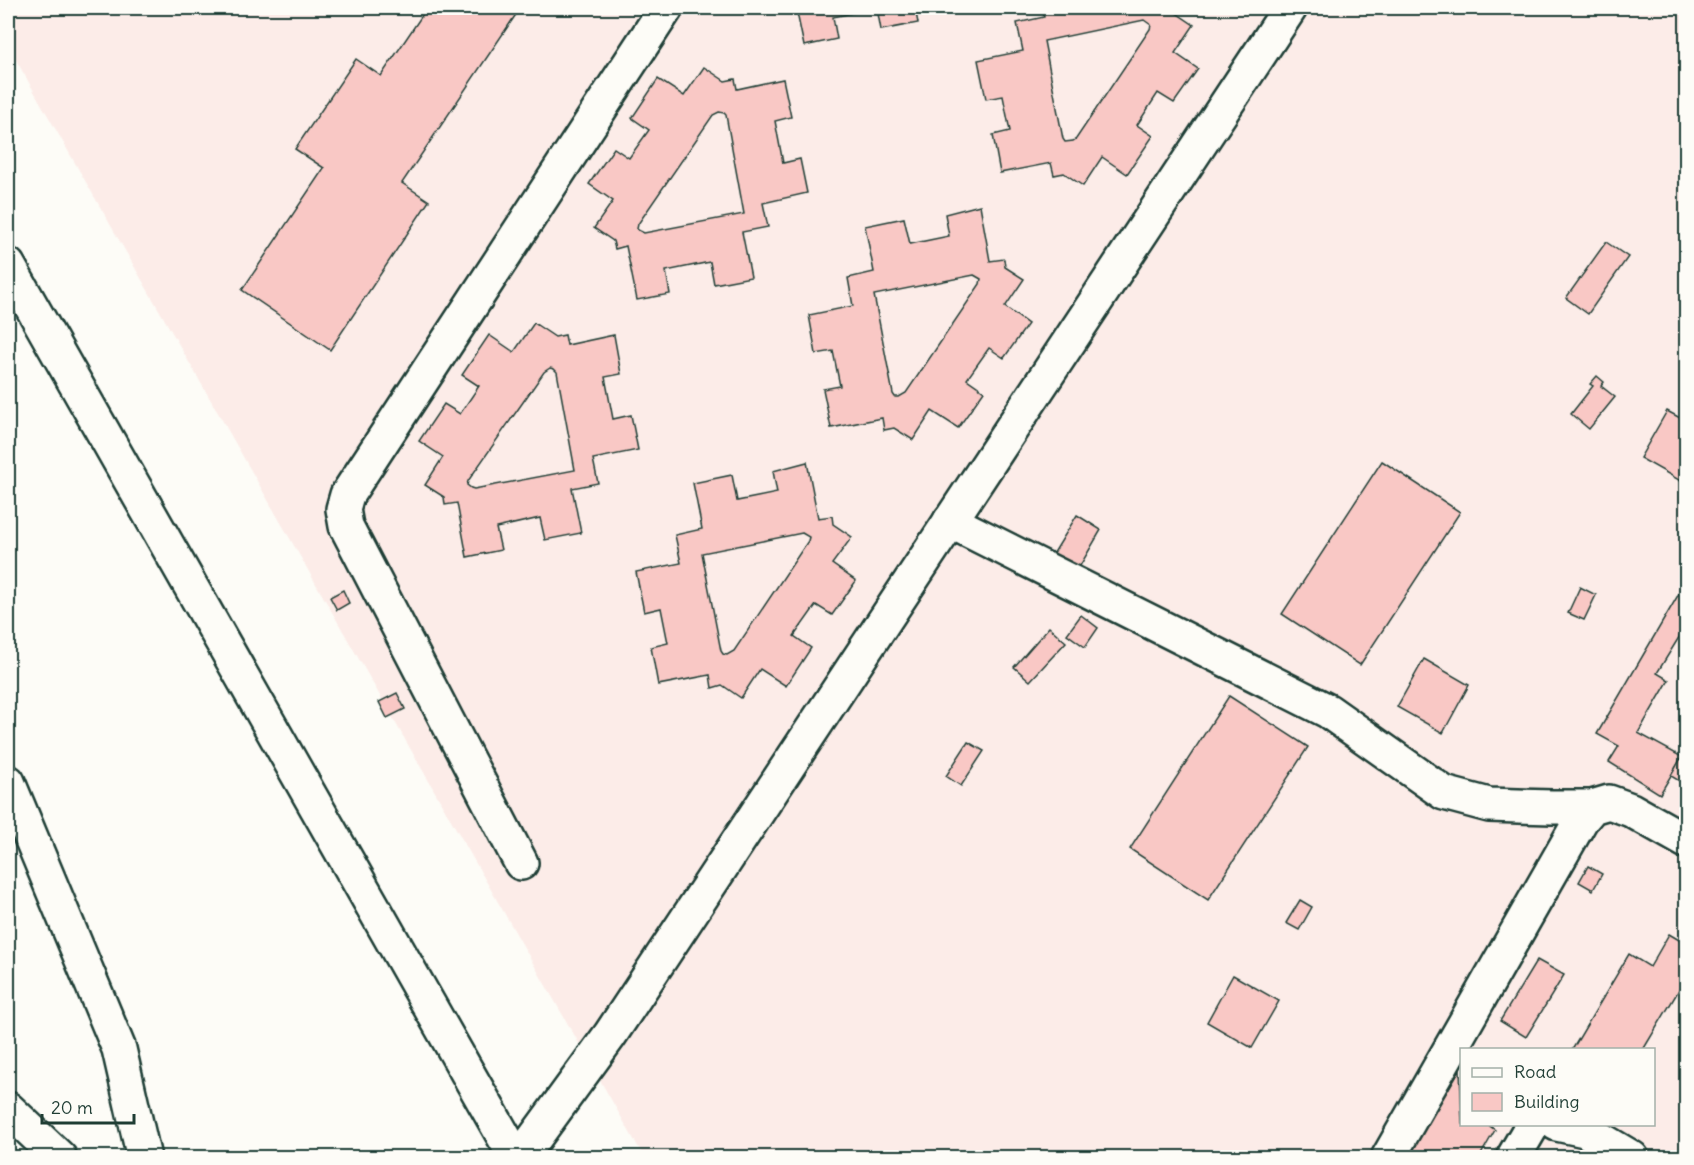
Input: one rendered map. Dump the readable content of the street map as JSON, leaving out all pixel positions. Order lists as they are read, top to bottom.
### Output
{
  "legend": ["Road", "Building"],
  "scale_bar": "20 m"
}
